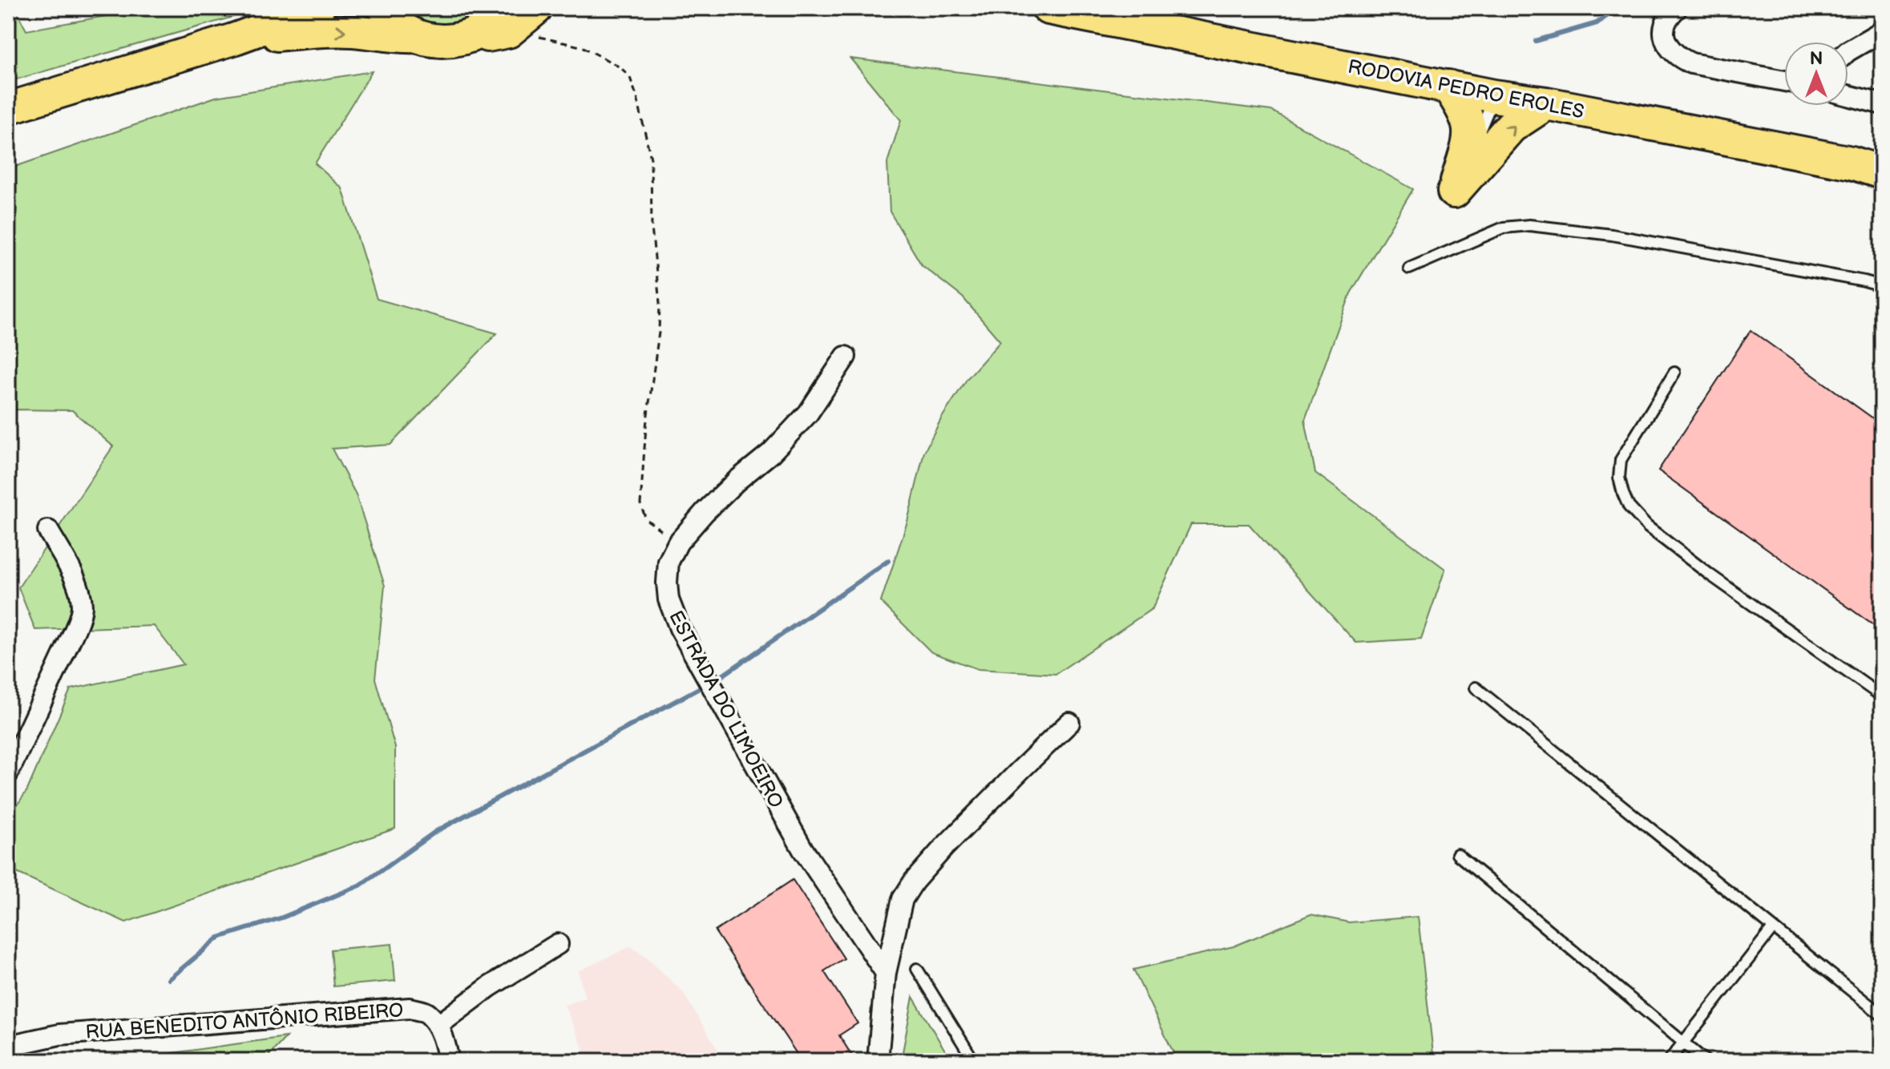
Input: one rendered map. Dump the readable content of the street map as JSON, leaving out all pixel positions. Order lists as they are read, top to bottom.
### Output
{
  "streets": {
    "highway": ["RODOVIA PEDRO EROLES"],
    "street": ["ESTRADA DO LIMOEIRO", "RUA BENEDITO ANTÔNIO RIBEIRO"]
  },
  "north": "top"
}
